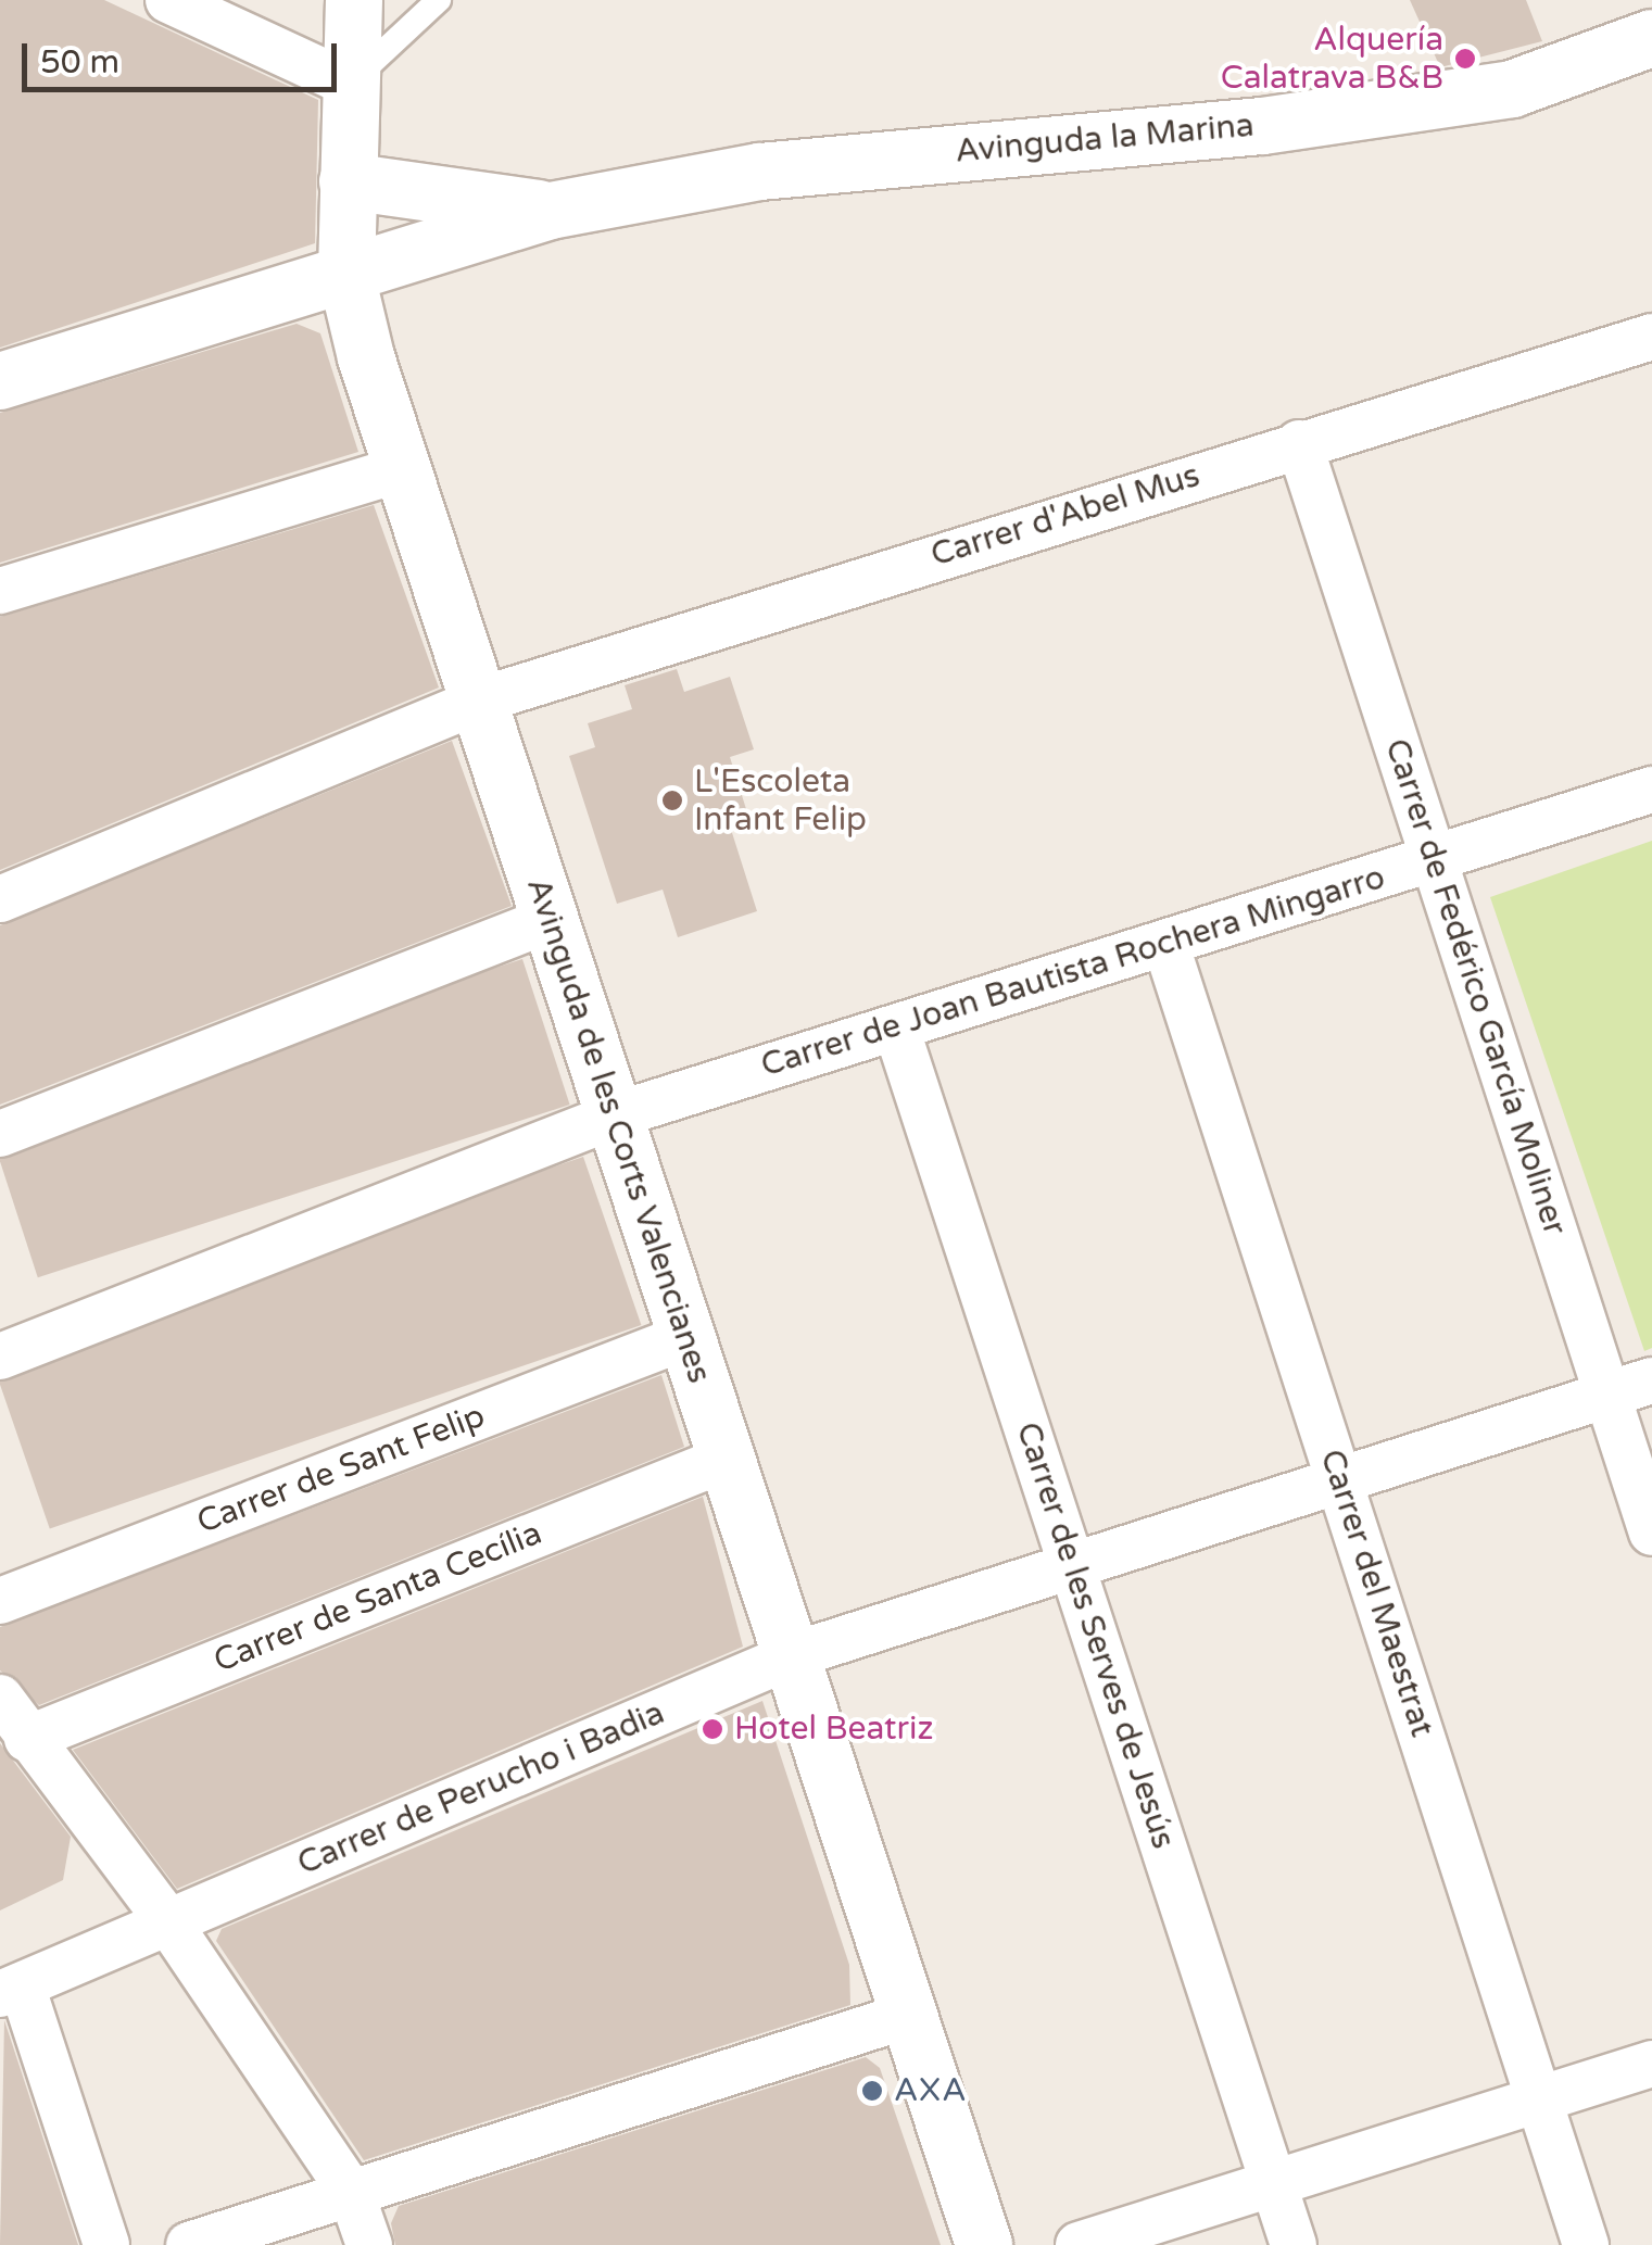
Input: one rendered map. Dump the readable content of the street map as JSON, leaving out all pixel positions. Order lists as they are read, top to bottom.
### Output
{
  "streets": {
    "street": [
      "Avinguda la Marina",
      "Carrer d'Abel Mus",
      "Carrer de Joan Bautista Rochera Mingarro",
      "Carrer de Fedérico García Moliner",
      "Avinguda de les Corts Valencianes",
      "Carrer de Sant Felip",
      "Carrer del Maestrat",
      "Carrer de Santa Cecília",
      "Carrer de les Serves de Jesús",
      "Carrer de Perucho i Badia"
    ]
  },
  "crossings": [
    ["Carrer d'Abel Mus", "Carrer de Fedérico García Moliner"],
    ["Carrer d'Abel Mus", "Avinguda de les Corts Valencianes"],
    ["Carrer de Joan Bautista Rochera Mingarro", "Carrer de Fedérico García Moliner"],
    ["Carrer de Joan Bautista Rochera Mingarro", "Avinguda de les Corts Valencianes"],
    ["Carrer de Joan Bautista Rochera Mingarro", "Carrer del Maestrat"],
    ["Carrer de Joan Bautista Rochera Mingarro", "Carrer de les Serves de Jesús"],
    ["Carrer de Fedérico García Moliner", "Carrer de Perucho i Badia"],
    ["Avinguda de les Corts Valencianes", "Carrer de Sant Felip"],
    ["Avinguda de les Corts Valencianes", "Carrer de Santa Cecília"],
    ["Avinguda de les Corts Valencianes", "Carrer de Perucho i Badia"],
    ["Carrer del Maestrat", "Carrer de Perucho i Badia"],
    ["Carrer de les Serves de Jesús", "Carrer de Perucho i Badia"]
  ],
  "places": [
    "Alquería Calatrava B&B",
    "L'Escoleta Infant Felip",
    "Hotel Beatriz",
    "AXA"
  ],
  "scale_bar": "50 m"
}
